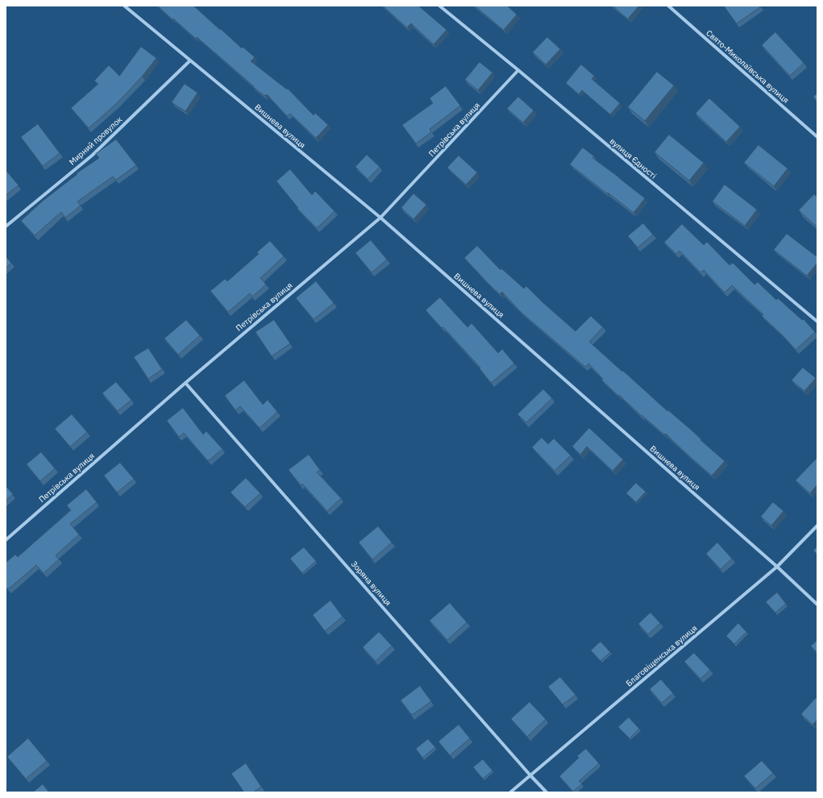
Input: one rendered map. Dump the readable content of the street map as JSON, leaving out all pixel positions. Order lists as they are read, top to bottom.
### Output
{
  "streets": {
    "street": [
      "Свято-Миколаївська вулиця",
      "Вишнева вулиця",
      "Петрівська вулиця",
      "Мирний провулок",
      "вулиця Єдності",
      "Зоряна вулиця",
      "Благовіщенська вулиця"
    ]
  },
  "crossings": [
    ["Вишнева вулиця", "Петрівська вулиця"],
    ["Вишнева вулиця", "Мирний провулок"],
    ["Вишнева вулиця", "Благовіщенська вулиця"],
    ["Петрівська вулиця", "вулиця Єдності"],
    ["Петрівська вулиця", "Зоряна вулиця"],
    ["Зоряна вулиця", "Благовіщенська вулиця"]
  ]
}
